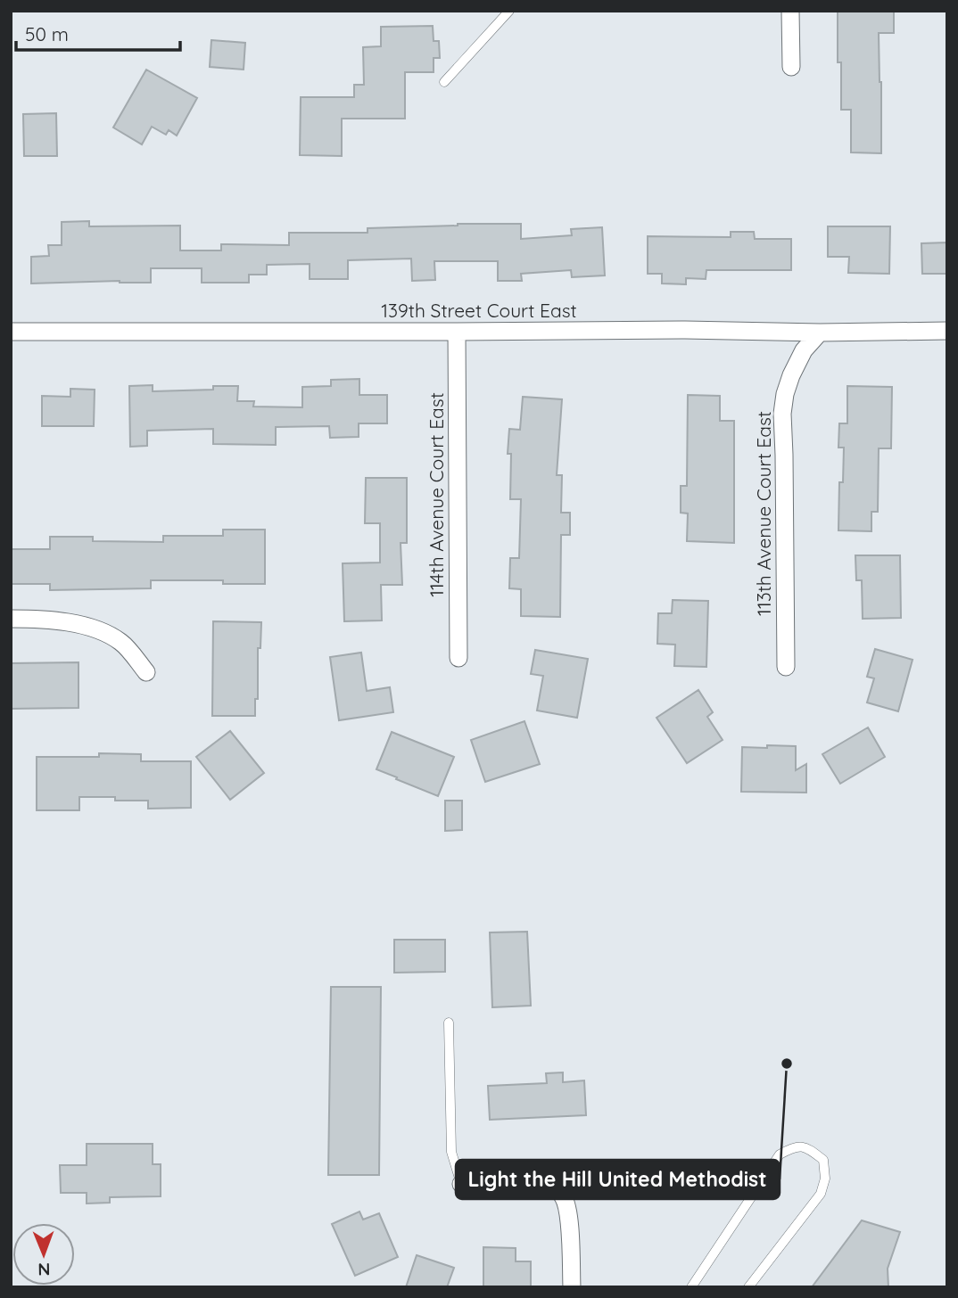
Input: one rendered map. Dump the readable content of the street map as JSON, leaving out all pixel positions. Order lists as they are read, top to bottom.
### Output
{
  "streets": {
    "street": ["139th Street Court East", "114th Avenue Court East", "113th Avenue Court East"]
  },
  "crossings": [
    ["139th Street Court East", "114th Avenue Court East"],
    ["139th Street Court East", "113th Avenue Court East"]
  ],
  "places": ["Light the Hill United Methodist"],
  "scale_bar": "50 m",
  "north": "bottom"
}
